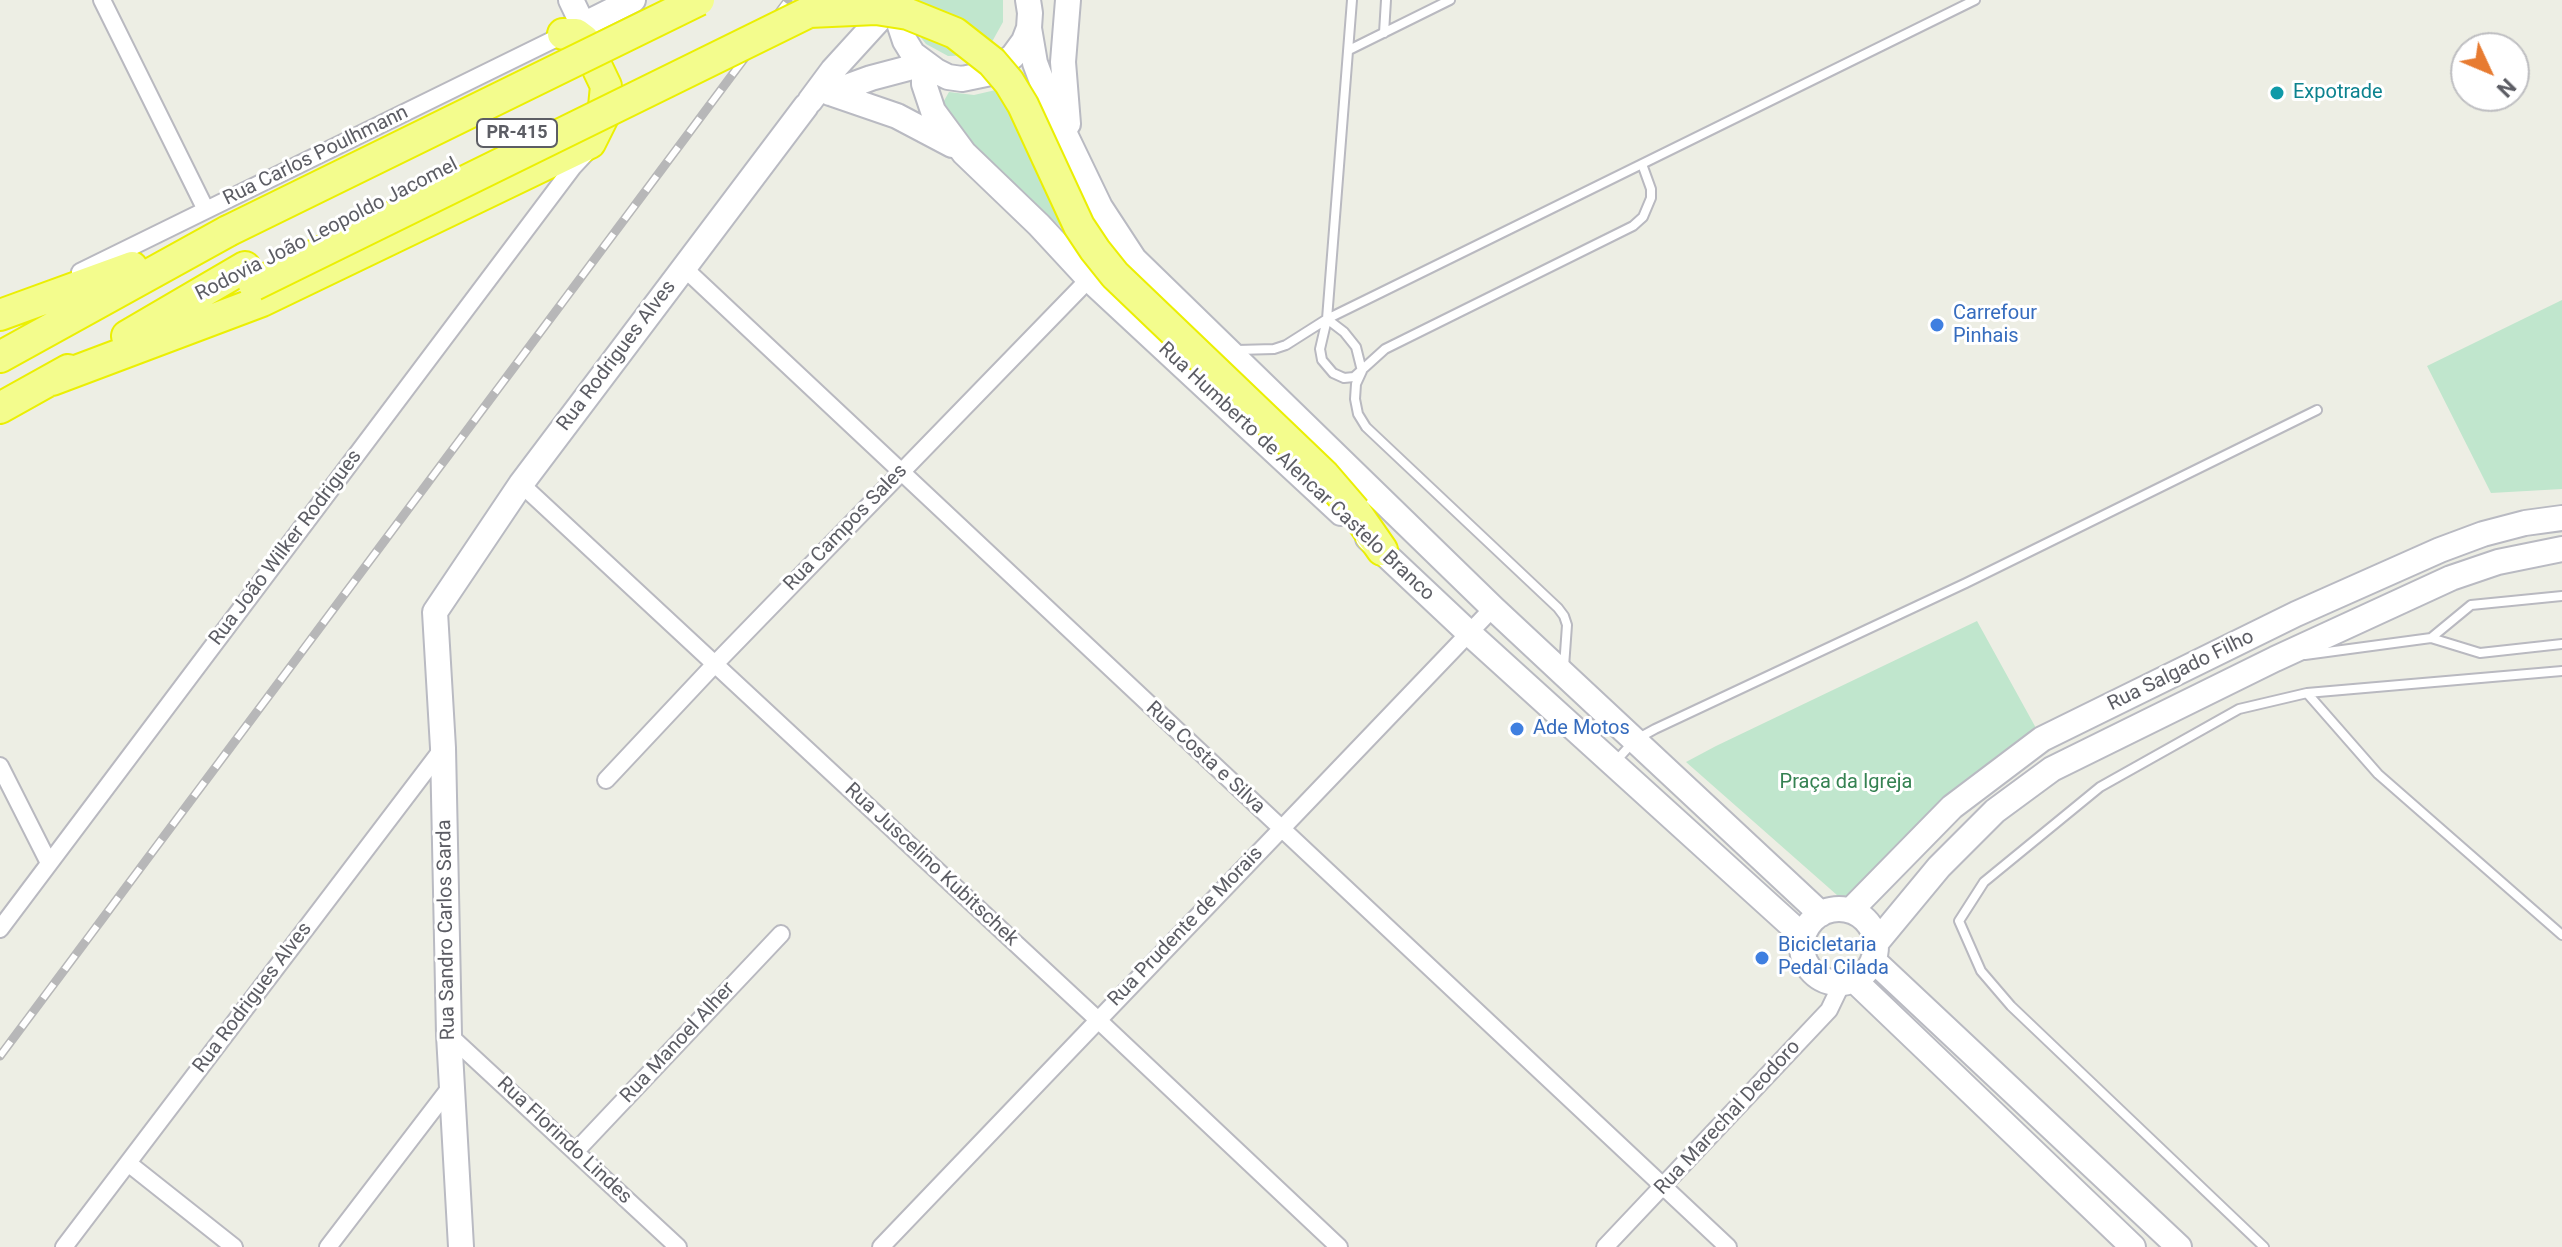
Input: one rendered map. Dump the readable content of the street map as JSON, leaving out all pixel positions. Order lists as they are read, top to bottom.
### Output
{
  "streets": {
    "highway": ["PR-415", "Rodovia João Leopoldo Jacomel"],
    "main road": [
      "Rua Carlos Poulhmann",
      "Rua Rodrigues Alves",
      "Rua Humberto de Alencar Castelo Branco",
      "Rua Salgado Filho",
      "Rua Sandro Carlos Sarda"
    ],
    "street": [
      "Rua Campos Sales",
      "Rua João Wilker Rodrigues",
      "Rua Costa e Silva",
      "Rua Juscelino Kubitschek",
      "Rua Prudente de Morais",
      "Rua Manoel Alher",
      "Rua Marechal Deodoro",
      "Rua Florindo Lindes"
    ]
  },
  "crossings": [
    ["Rua Carlos Poulhmann", "Rua João Wilker Rodrigues"],
    ["Rua Rodrigues Alves", "Rua Costa e Silva"],
    ["Rua Rodrigues Alves", "Rua Juscelino Kubitschek"],
    ["Rua Rodrigues Alves", "Rua Sandro Carlos Sarda"],
    ["Rua Humberto de Alencar Castelo Branco", "Rua Campos Sales"],
    ["Rua Humberto de Alencar Castelo Branco", "Rua Salgado Filho"],
    ["Rua Humberto de Alencar Castelo Branco", "Rua Prudente de Morais"],
    ["Rua Humberto de Alencar Castelo Branco", "Rua Marechal Deodoro"],
    ["Rua Campos Sales", "Rua Costa e Silva"],
    ["Rua Campos Sales", "Rua Juscelino Kubitschek"],
    ["Rua Salgado Filho", "Rua Marechal Deodoro"],
    ["Rua Costa e Silva", "Rua Prudente de Morais"],
    ["Rua Costa e Silva", "Rua Marechal Deodoro"],
    ["Rua Juscelino Kubitschek", "Rua Prudente de Morais"],
    ["Rua Sandro Carlos Sarda", "Rua Florindo Lindes"],
    ["Rua Manoel Alher", "Rua Florindo Lindes"]
  ],
  "parks": ["Praça da Igreja"],
  "places": [
    "Expotrade",
    "Carrefour Pinhais",
    "Ade Motos",
    "Bicicletaria Pedal Cilada"
  ],
  "north": "bottom right"
}
